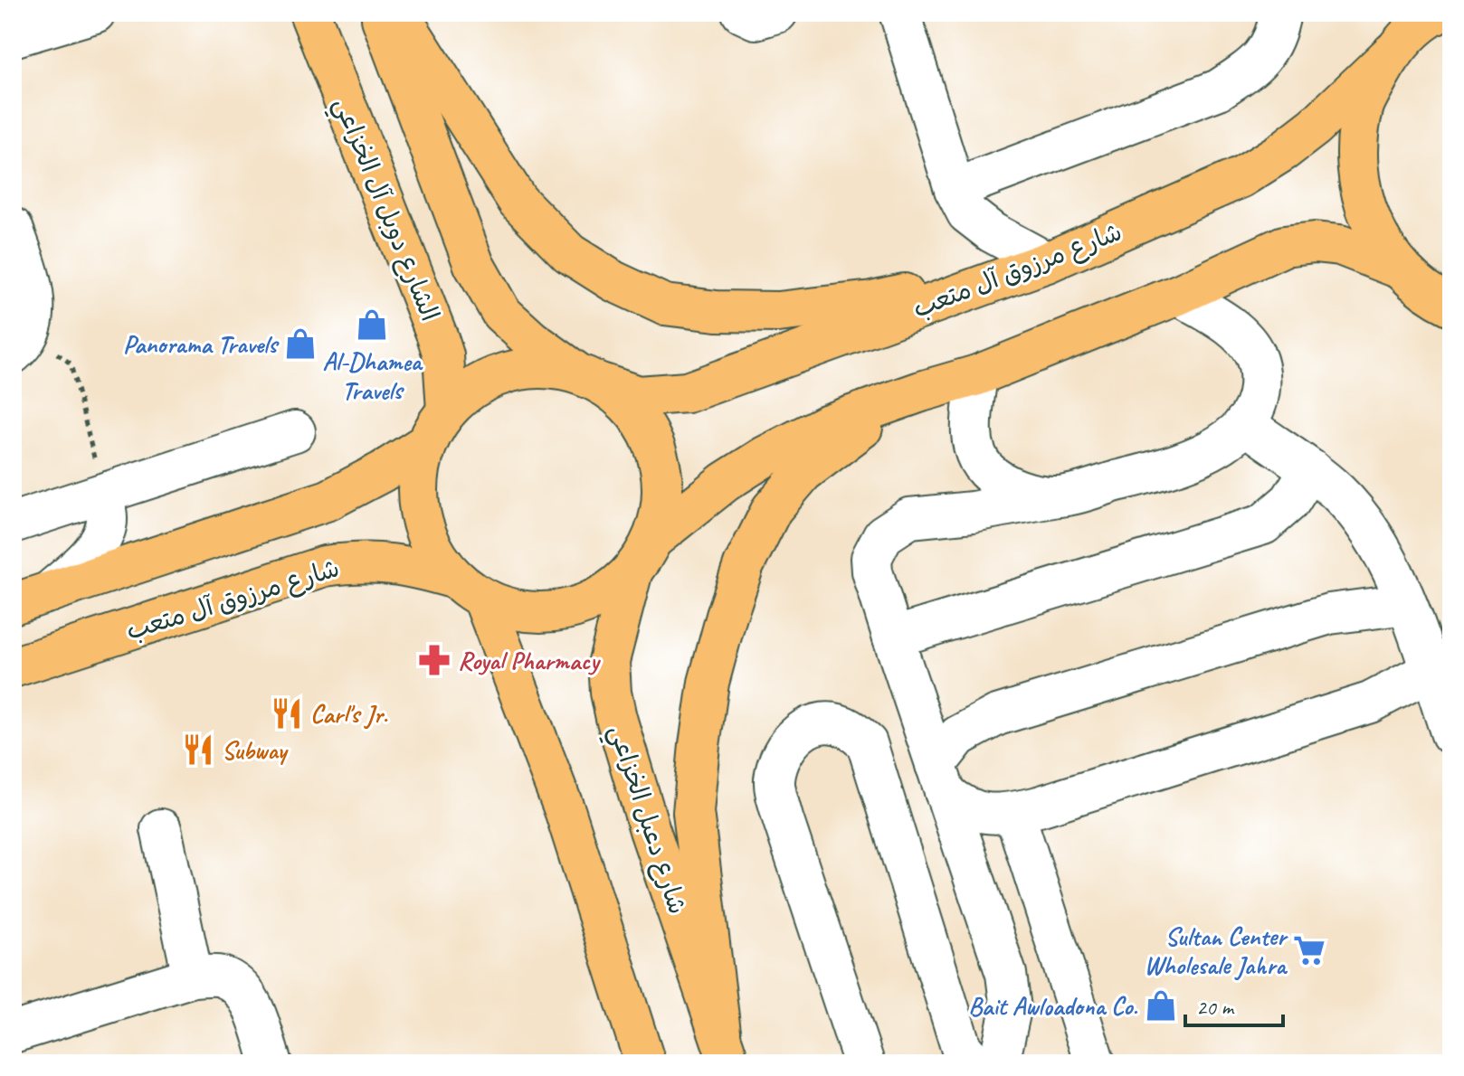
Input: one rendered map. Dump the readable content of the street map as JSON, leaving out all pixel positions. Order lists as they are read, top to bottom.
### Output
{
  "streets": {
    "main road": ["الشارع دوبل آل الخزاعي", "شارع مرزوق آل متعب", "شارع دعبل الخزاعي"]
  },
  "crossings": [
    ["الشارع دوبل آل الخزاعي", "شارع مرزوق آل متعب"],
    ["الشارع دوبل آل الخزاعي", "شارع دعبل الخزاعي"],
    ["شارع مرزوق آل متعب", "شارع دعبل الخزاعي"]
  ],
  "places": {
    "shop": ["Al-Dhamea Travels", "Panorama Travels", "Bait Awloadona Co."],
    "pharmacy": ["Royal Pharmacy"],
    "restaurant": ["Carl's Jr.", "Subway"],
    "supermarket": ["Sultan Center Wholesale Jahra"]
  },
  "scale_bar": "20 m"
}
